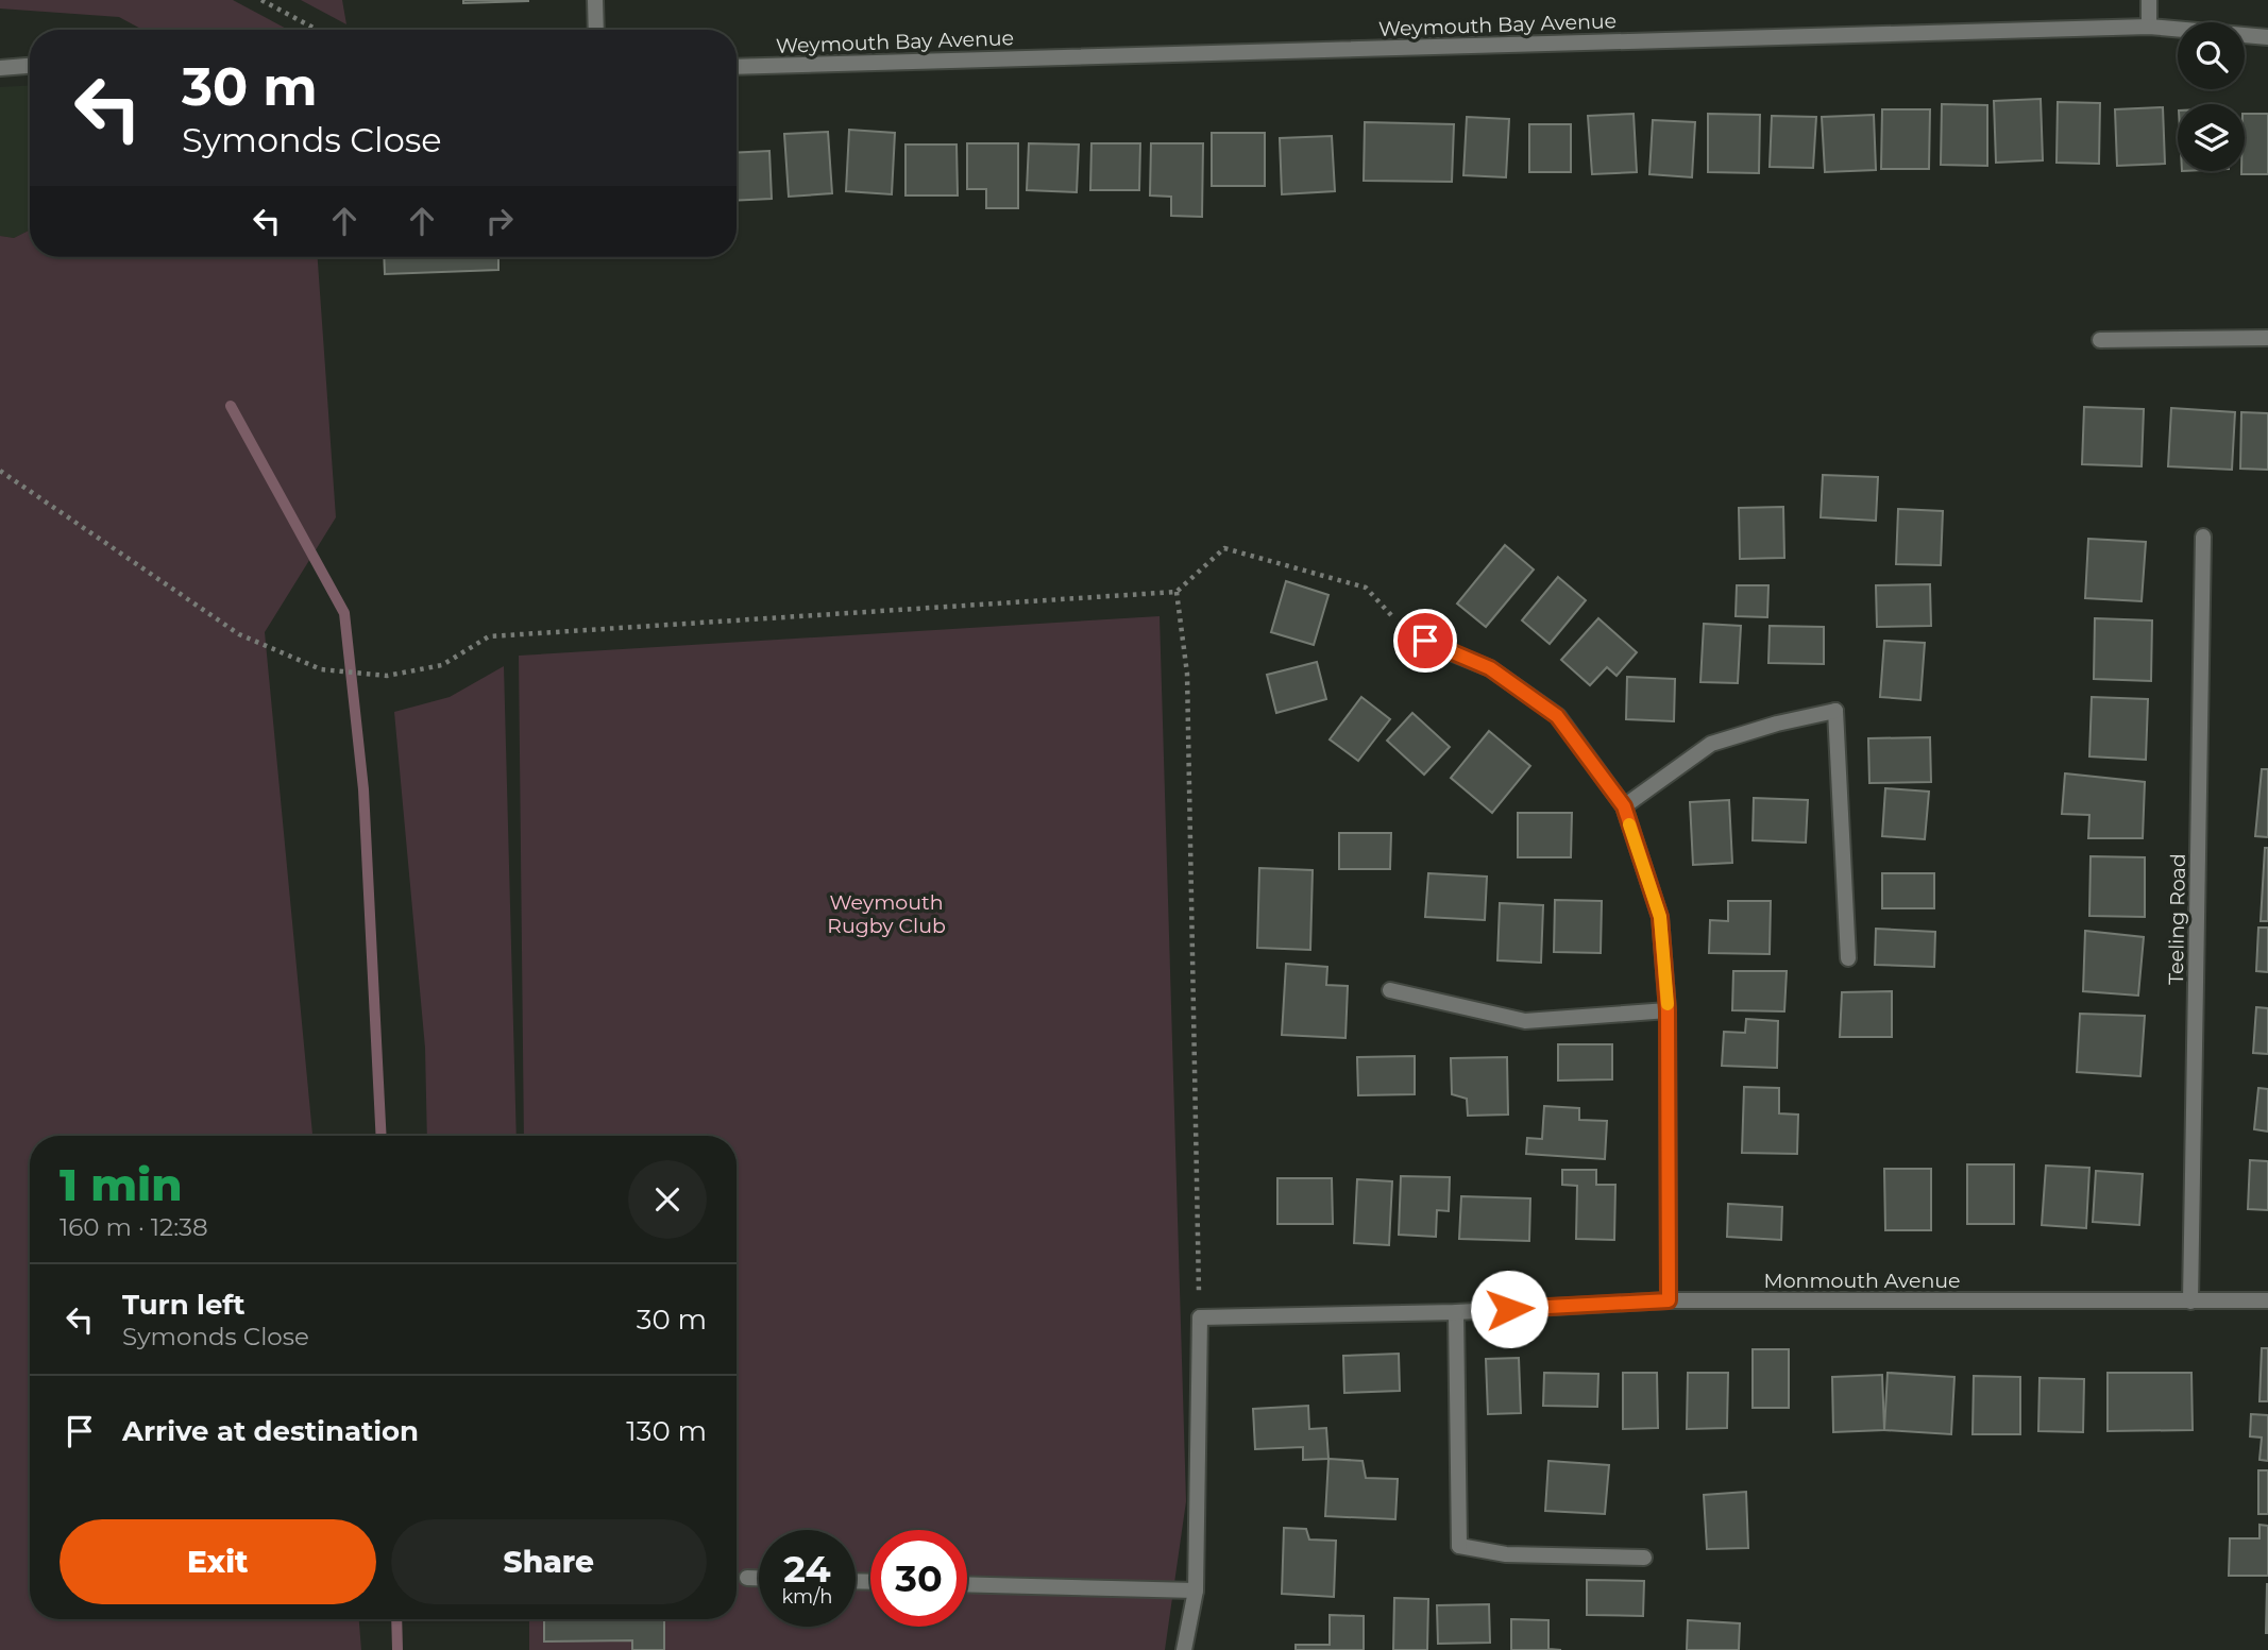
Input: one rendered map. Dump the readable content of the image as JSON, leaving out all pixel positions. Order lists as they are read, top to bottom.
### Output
{
  "streets": {
    "street": ["Weymouth Bay Avenue", "Teeling Road", "Monmouth Avenue"]
  },
  "crossings": [
    ["Teeling Road", "Monmouth Avenue"]
  ],
  "parks": ["Weymouth Rugby Club"],
  "page": {
    "turn": ["30 m", "Symonds Close"],
    "heading": ["1 min", "160 m · 12:38"],
    "list": [
      {
        "name": "Turn left",
        "note": "Symonds Close",
        "value": "30 m"
      },
      {
        "name": "Arrive at destination",
        "value": "130 m"
      }
    ],
    "buttons": ["Exit", "Share"],
    "speed": "24 km/h",
    "limit": "30"
  }
}
